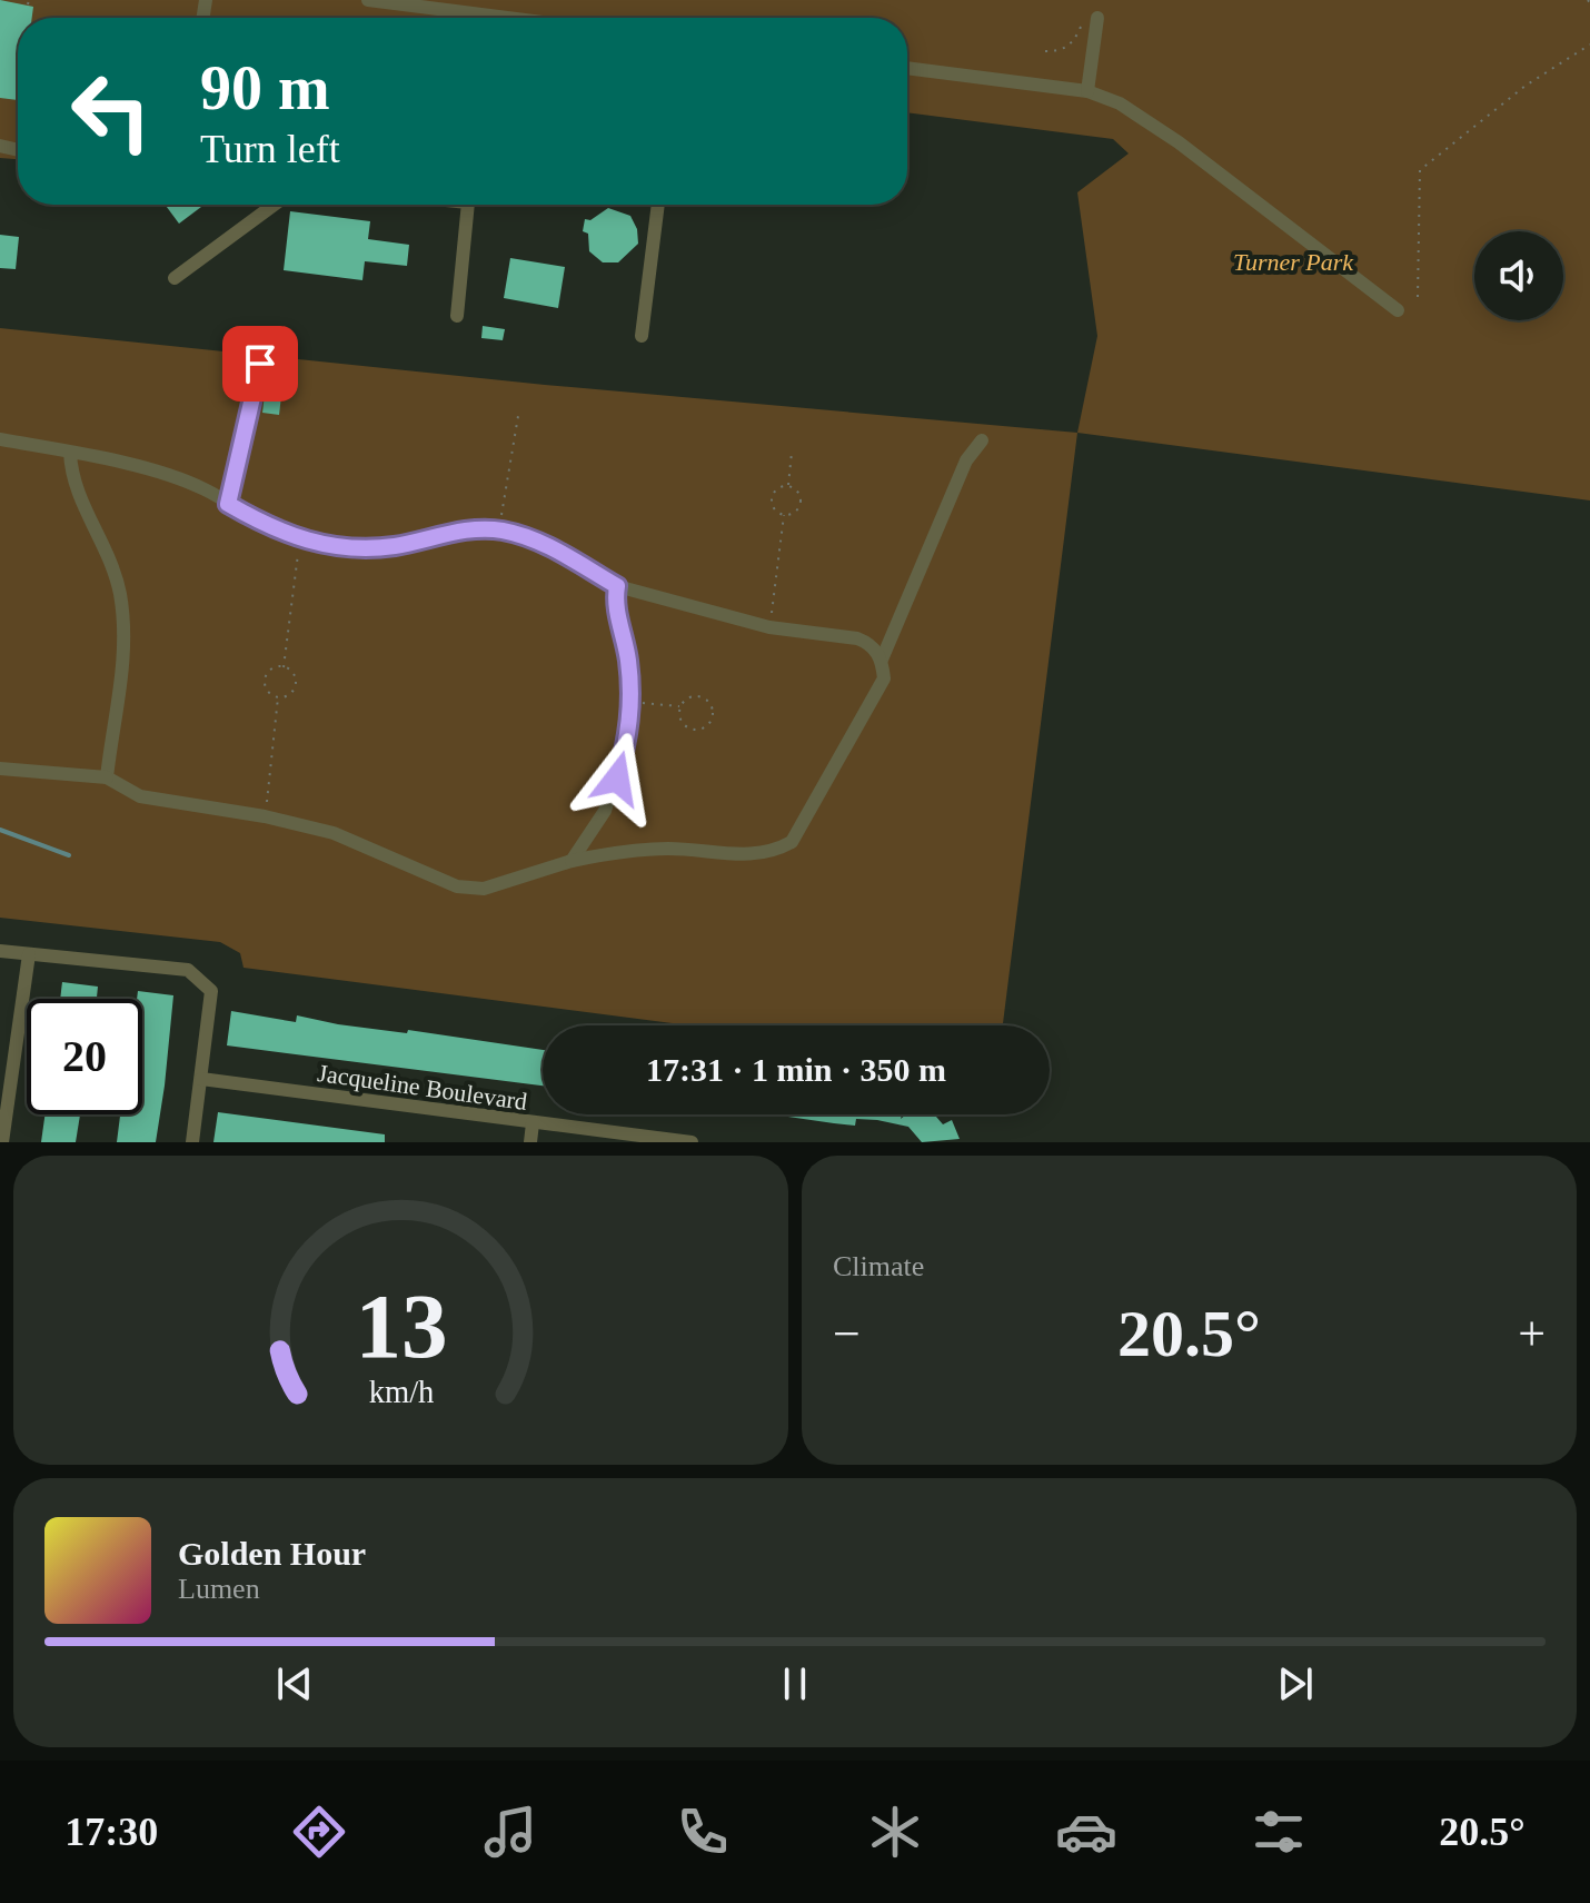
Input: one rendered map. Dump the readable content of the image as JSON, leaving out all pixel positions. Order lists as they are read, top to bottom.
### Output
{
  "streets": {
    "street": ["Jacqueline Boulevard"]
  },
  "parks": ["Turner Park"],
  "page": {
    "turn": ["90 m", "Turn left"],
    "limit": "20",
    "trip": "17:31 · 1 min · 350 m",
    "tile": "Climate",
    "heat": ["−", "20.5°", "+"],
    "song": ["Golden Hour", "Lumen"],
    "tabs": ["17:30", "20.5°"],
    "gauge": ["13", "km/h"]
  }
}
